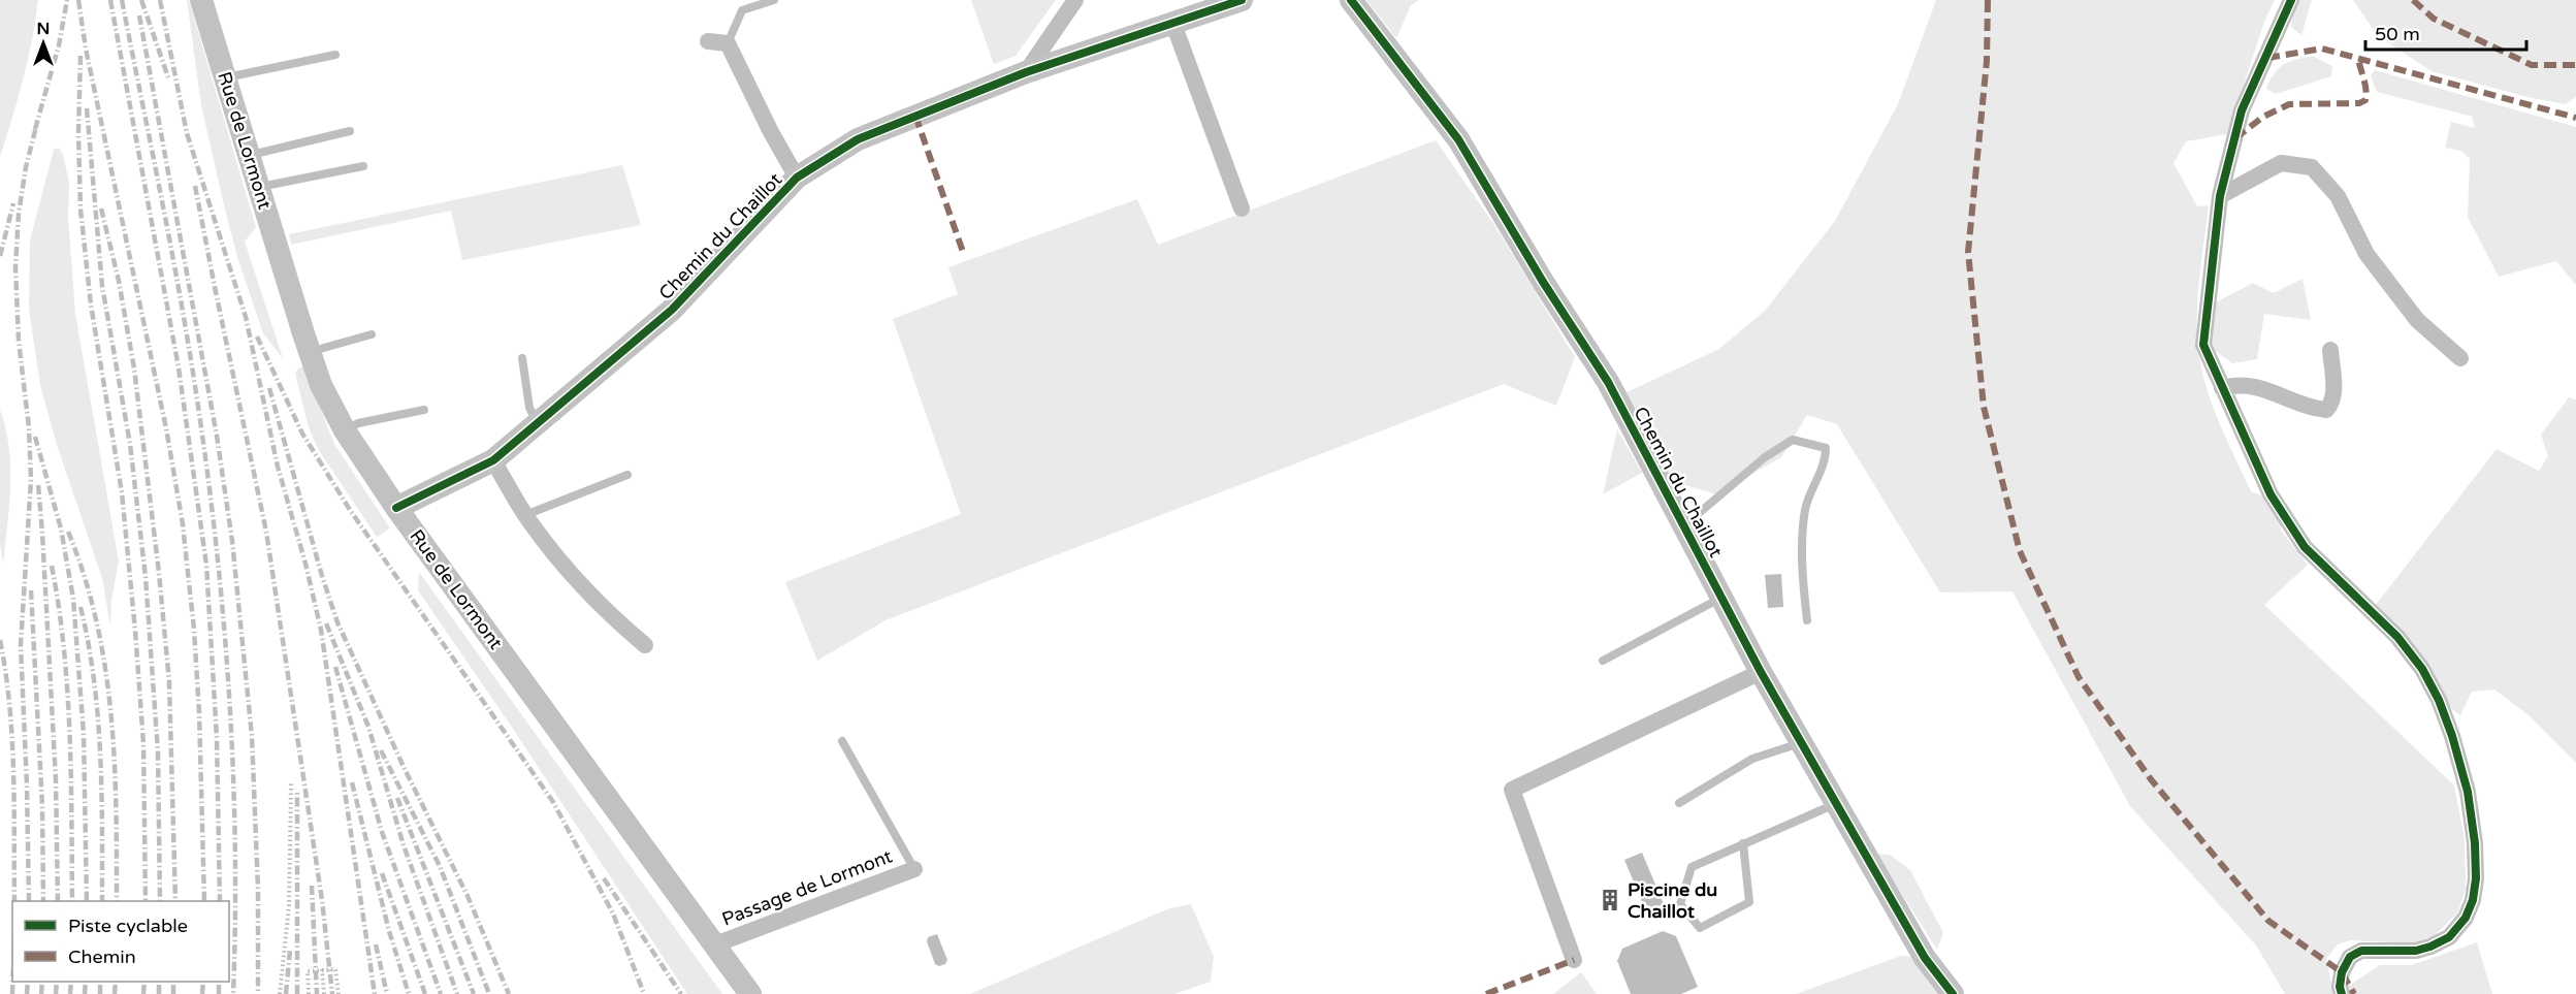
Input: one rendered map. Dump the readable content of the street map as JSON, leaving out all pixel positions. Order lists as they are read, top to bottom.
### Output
{
  "streets": {
    "street": ["Rue de Lormont", "Chemin du Chaillot", "Passage de Lormont"]
  },
  "crossings": [
    ["Rue de Lormont", "Chemin du Chaillot"],
    ["Rue de Lormont", "Passage de Lormont"]
  ],
  "places": {
    "building": ["Piscine du Chaillot"]
  },
  "legend": ["Piste cyclable", "Chemin"],
  "scale_bar": "50 m",
  "north": "top"
}
